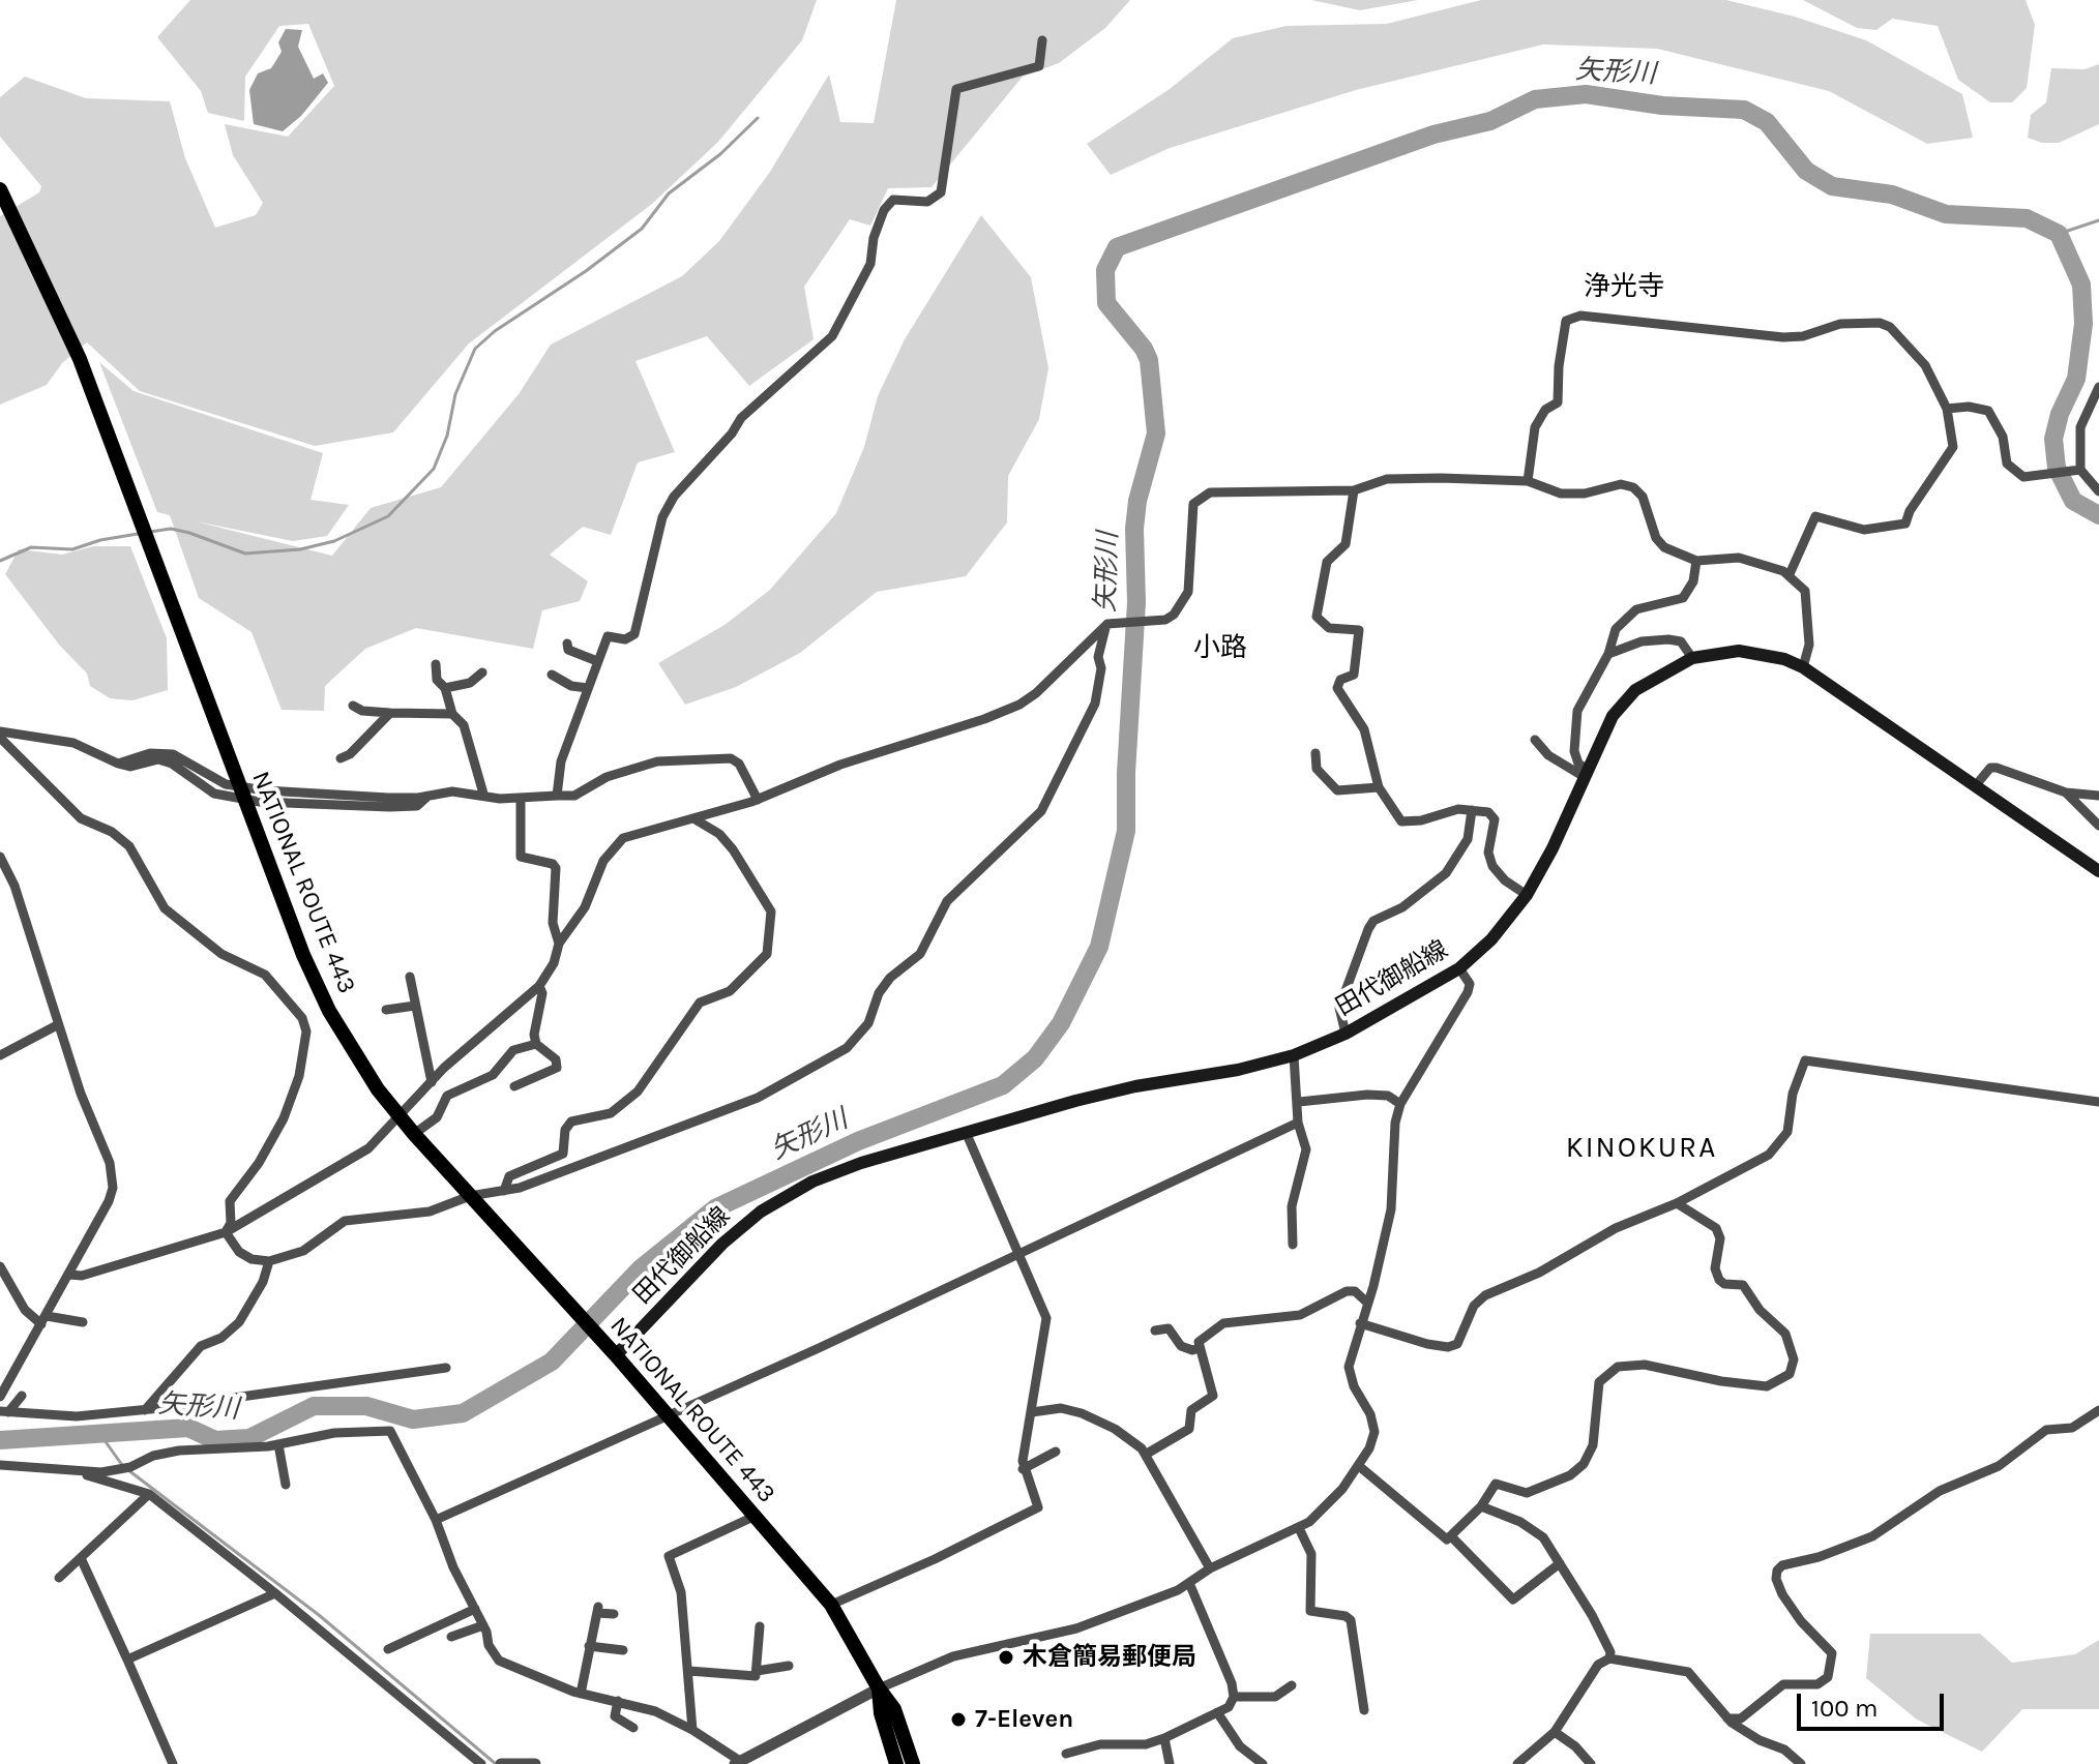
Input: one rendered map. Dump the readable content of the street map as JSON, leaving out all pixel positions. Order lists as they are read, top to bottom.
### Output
{
  "streets": {
    "highway": ["NATIONAL ROUTE 443"],
    "main road": ["田代御船線"]
  },
  "crossings": [
    ["NATIONAL ROUTE 443", "田代御船線"]
  ],
  "districts": ["浄光寺", "小路", "KINOKURA"],
  "water": ["矢形川"],
  "places": ["木倉簡易郵便局", "7-Eleven"],
  "scale_bar": "100 m"
}
